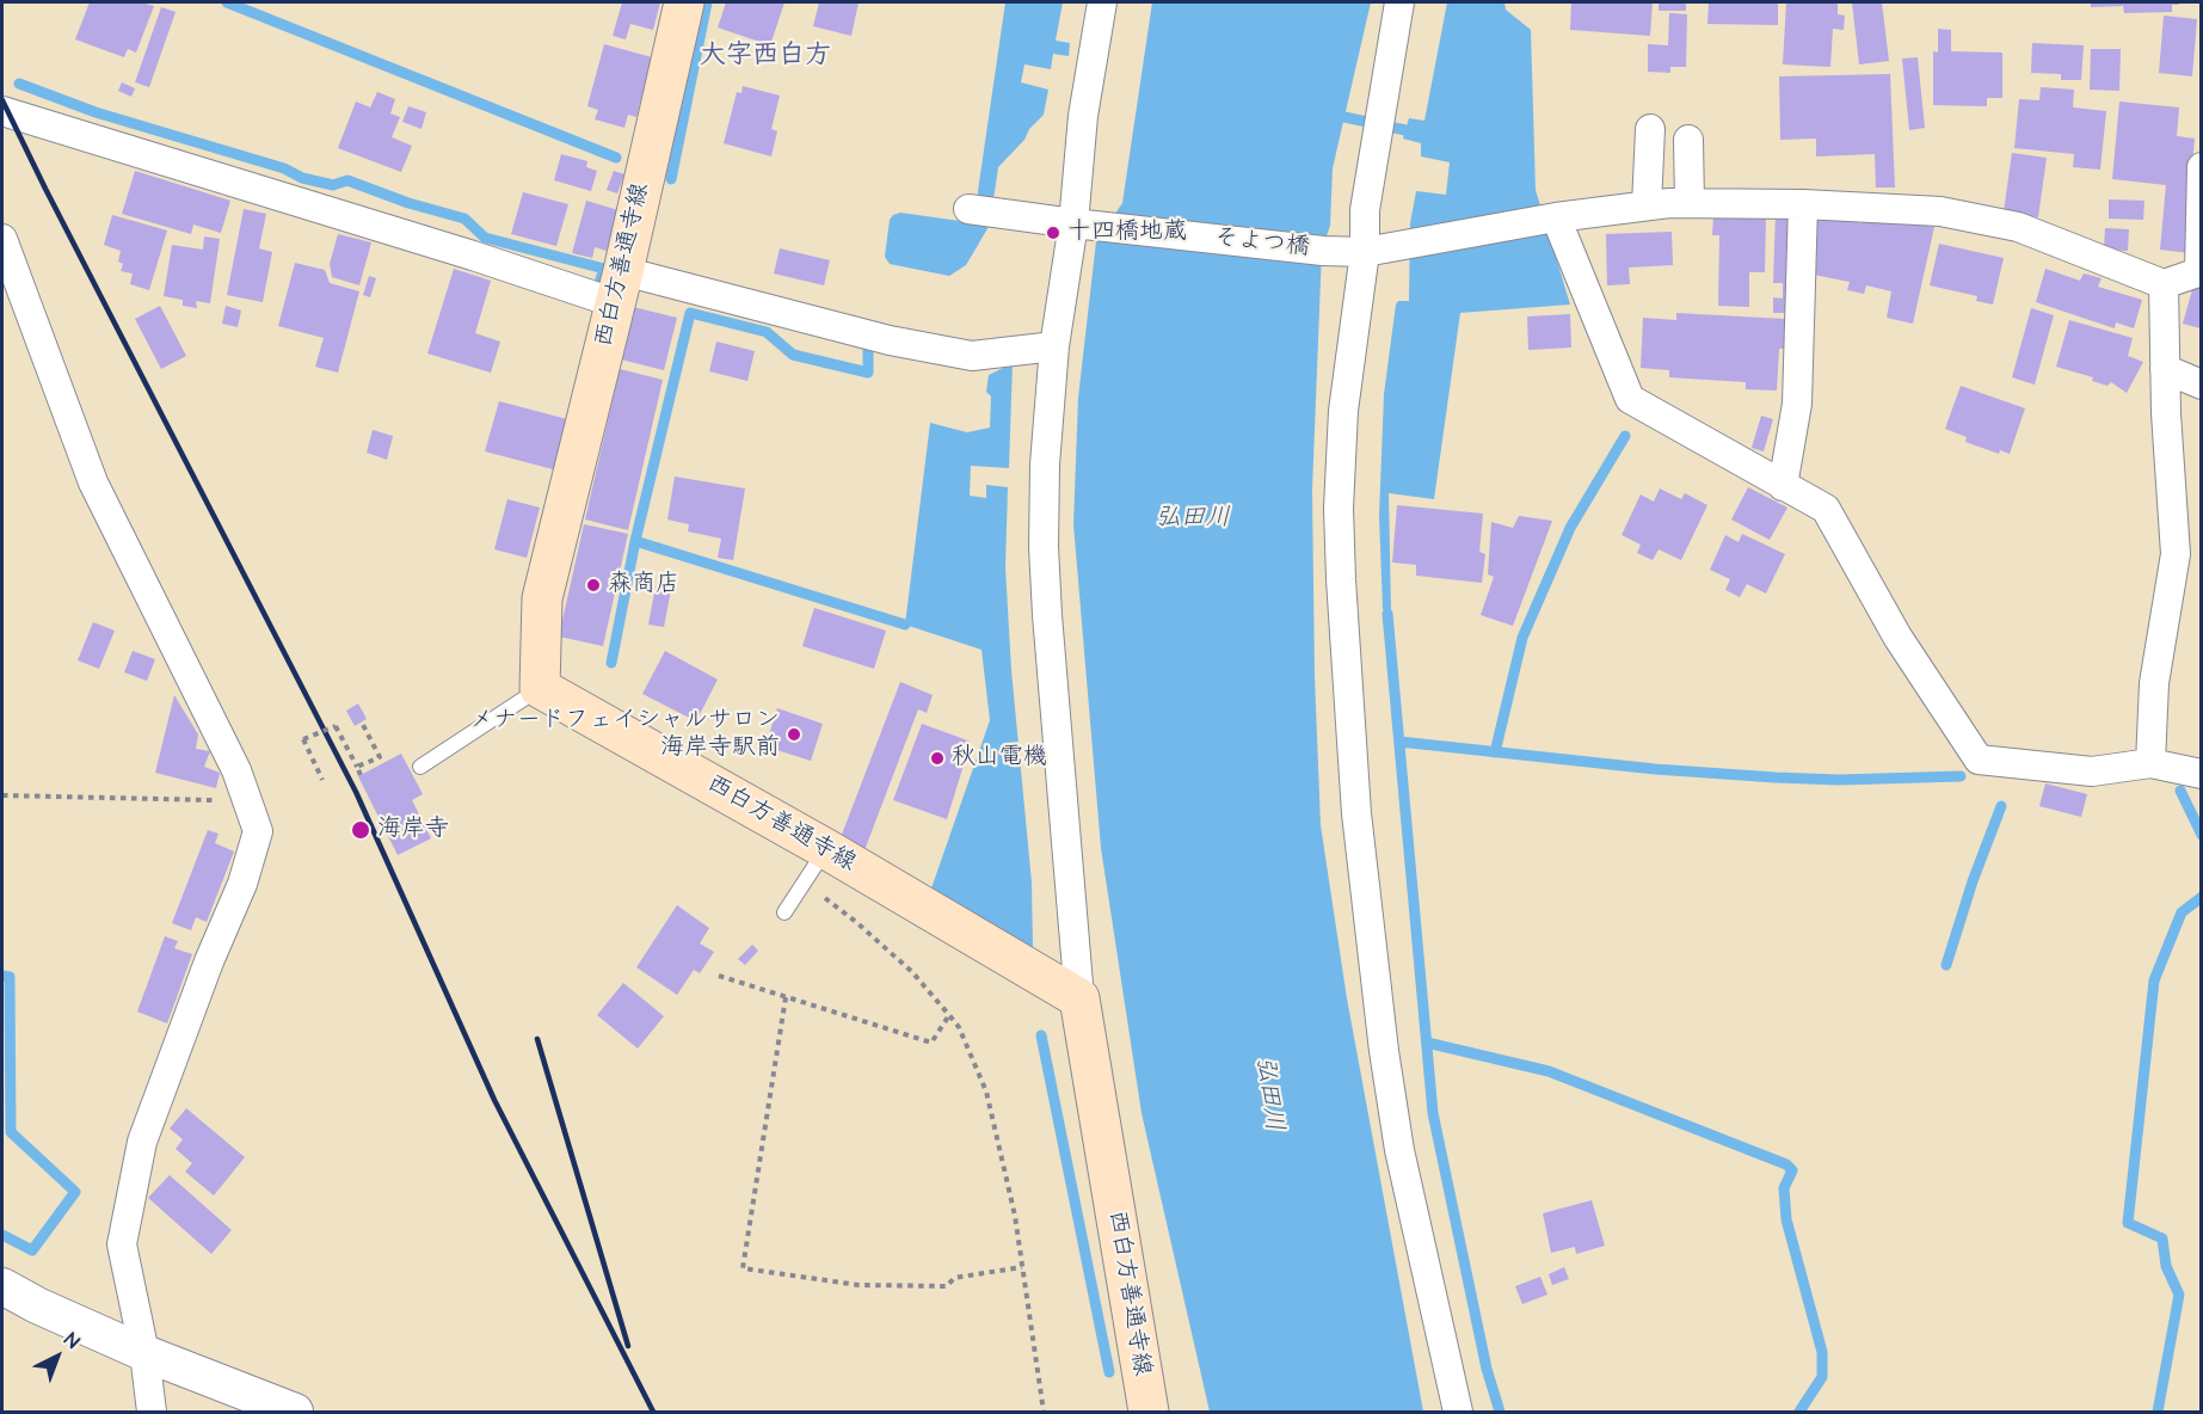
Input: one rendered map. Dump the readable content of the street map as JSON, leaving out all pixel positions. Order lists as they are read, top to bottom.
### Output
{
  "streets": {
    "main road": ["西白方善通寺線"],
    "street": ["そよつ橋"]
  },
  "districts": ["大字西白方"],
  "water": ["弘田川"],
  "places": [
    "十四橋地蔵",
    "森商店",
    "メナードフェイシャルサロン 海岸寺駅前",
    "秋山電機",
    "海岸寺"
  ],
  "north": "top right"
}
